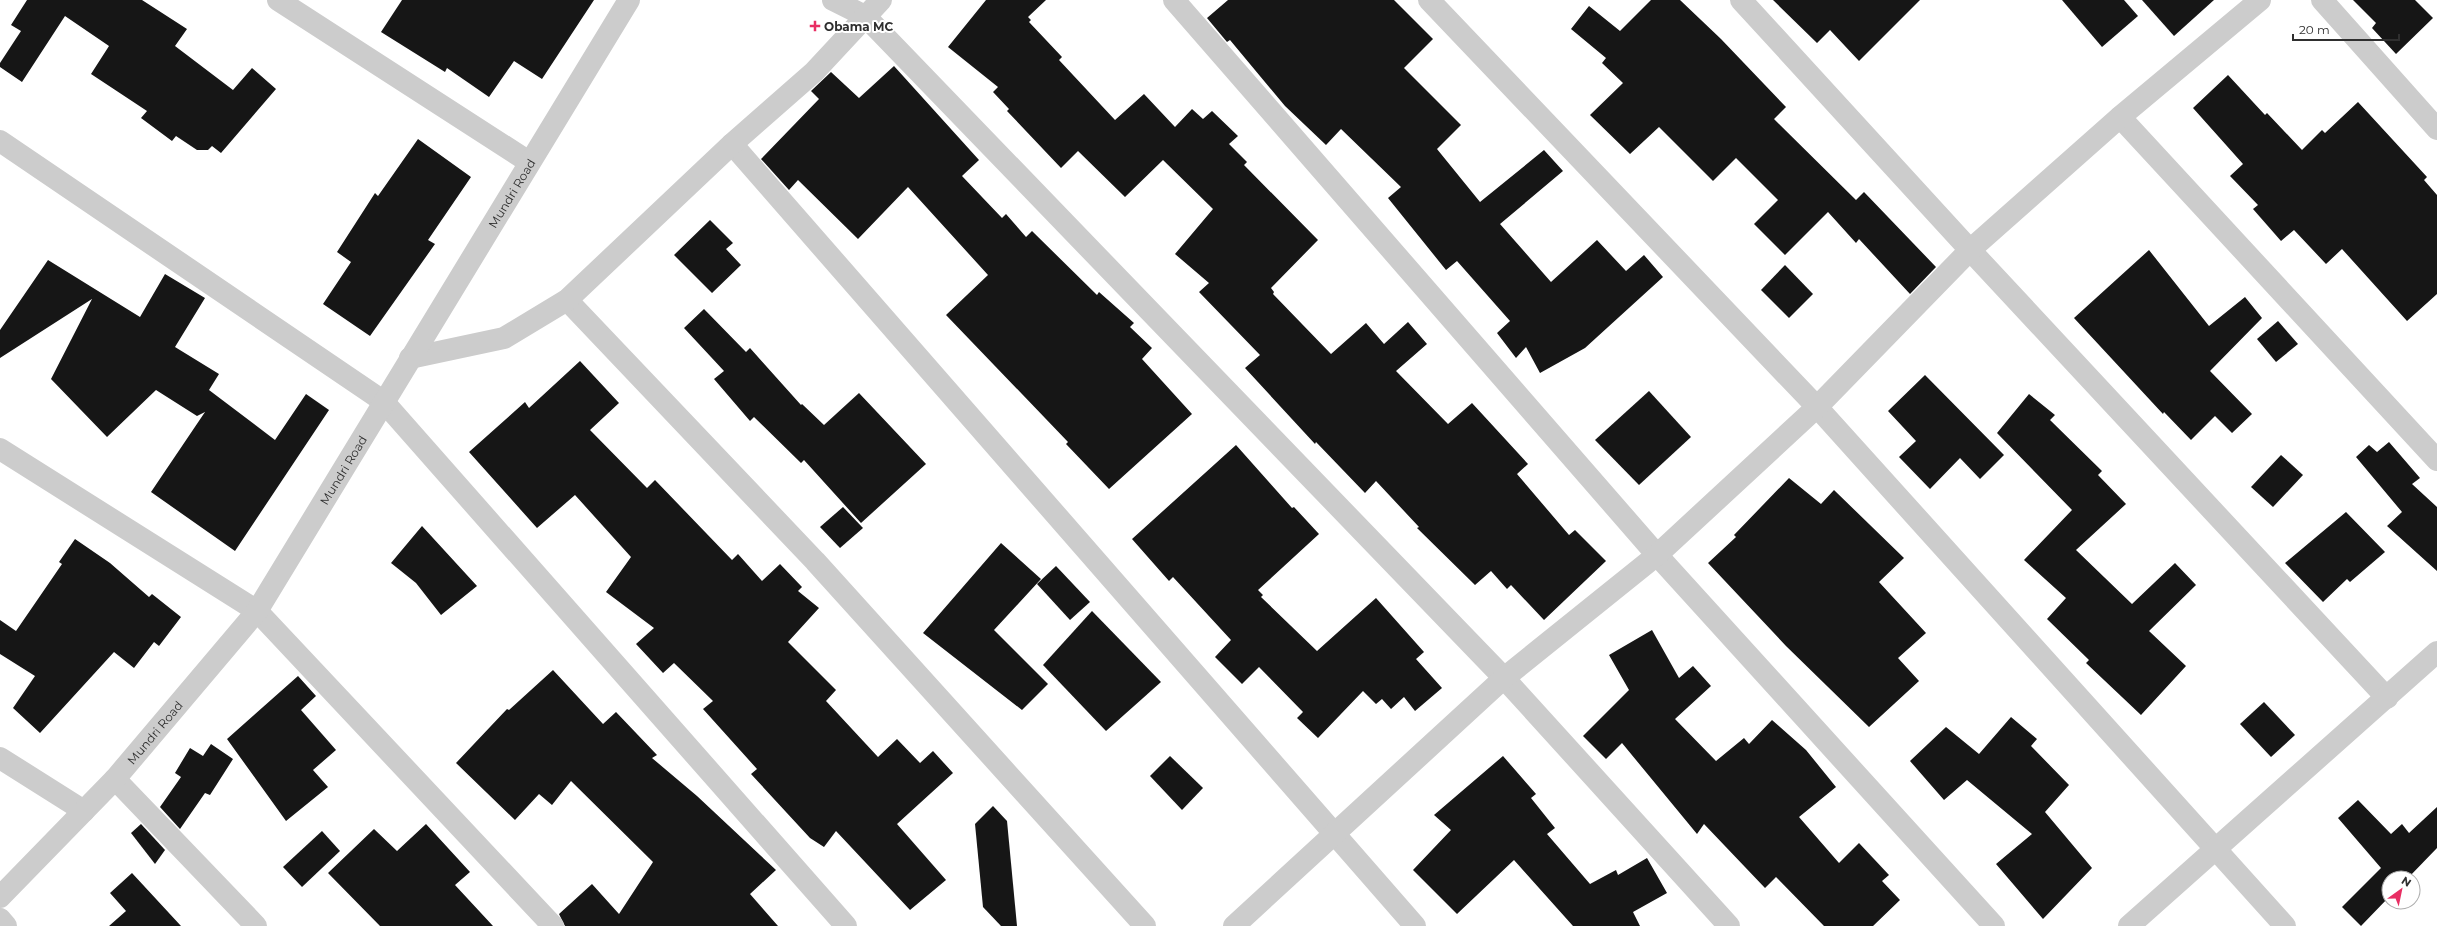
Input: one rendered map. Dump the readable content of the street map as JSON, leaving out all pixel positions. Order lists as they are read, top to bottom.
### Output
{
  "streets": {
    "street": ["Mundri Road"]
  },
  "places": {
    "health": ["Obama MC"]
  },
  "scale_bar": "20 m",
  "north": "top right"
}
